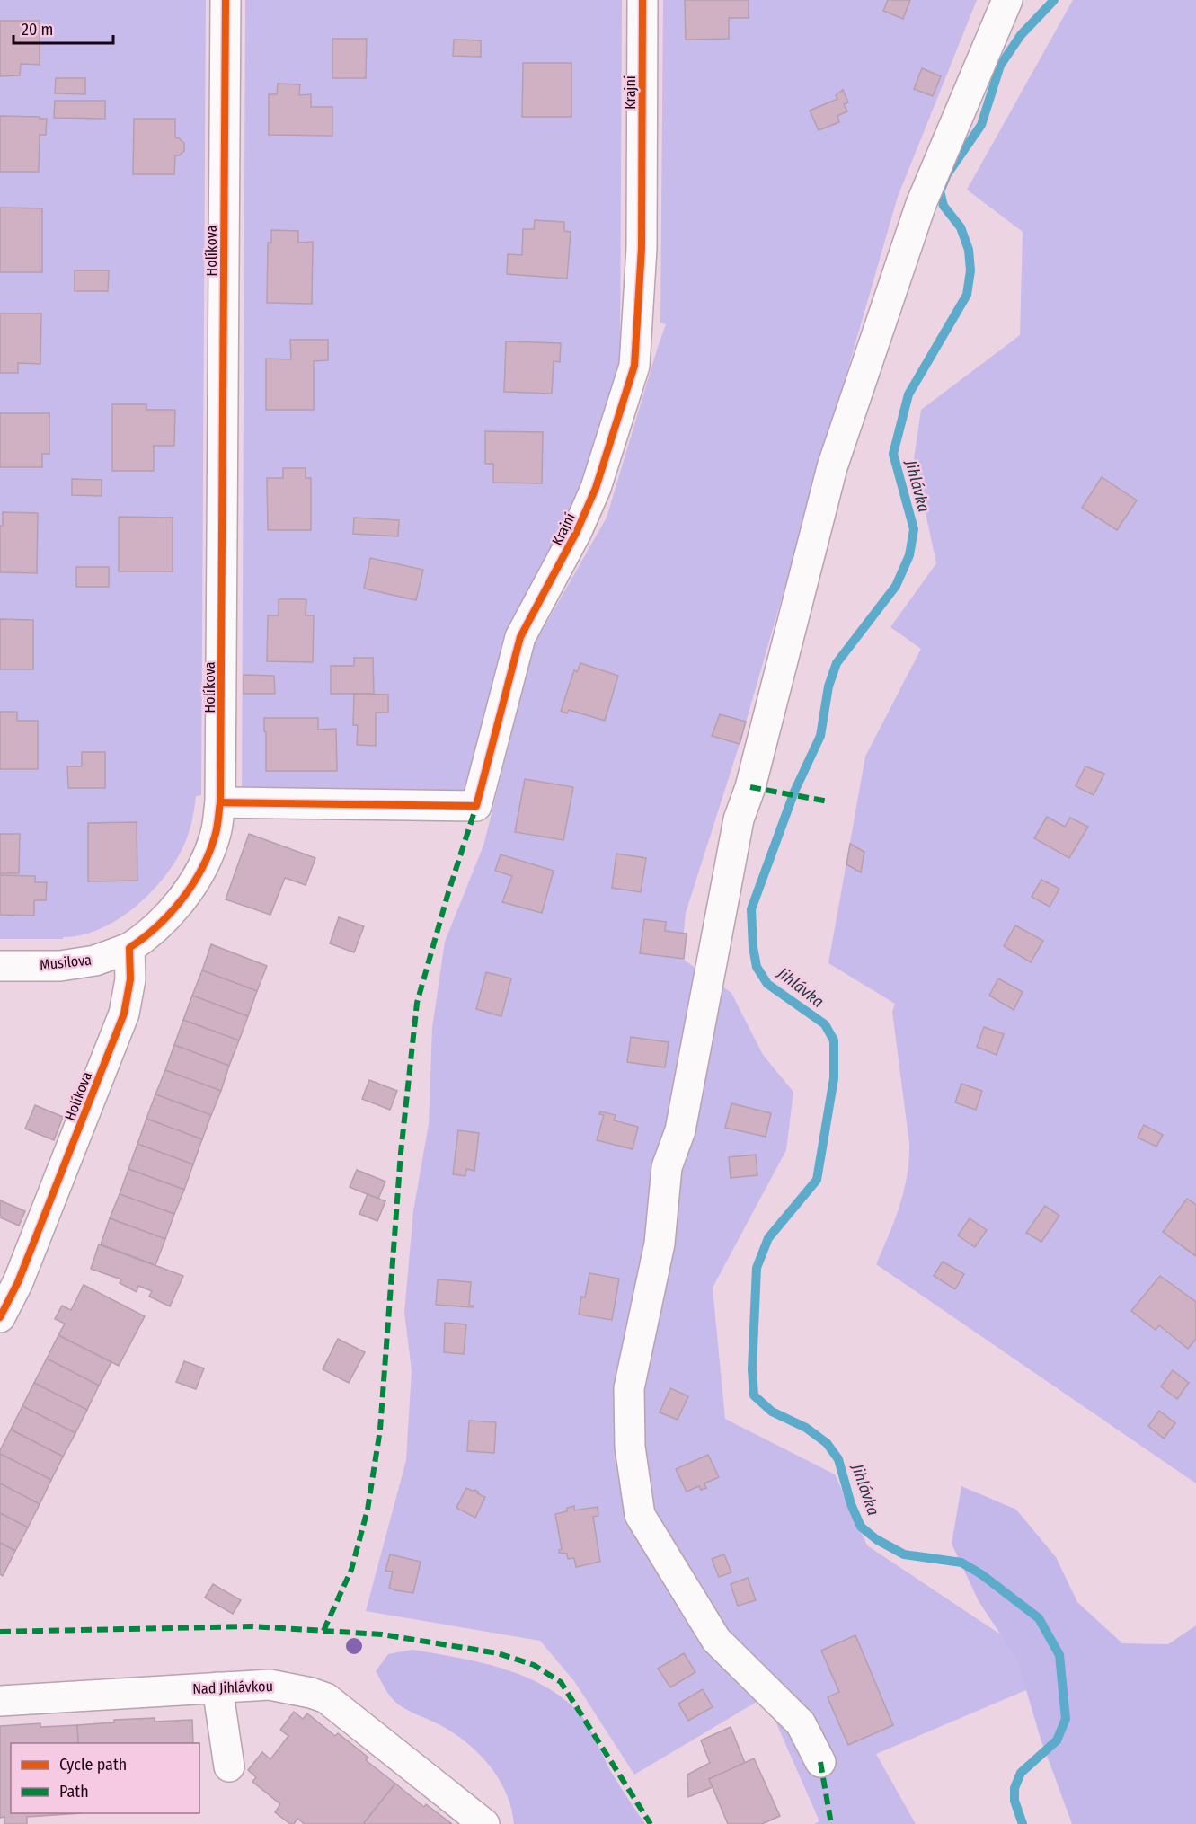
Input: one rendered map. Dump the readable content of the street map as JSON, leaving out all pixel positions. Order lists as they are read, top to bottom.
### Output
{
  "streets": {
    "street": [
      "Krajní",
      "Holíkova",
      "Musilova",
      "Nad Jihlávkou"
    ]
  },
  "crossings": [
    ["Krajní", "Holíkova"],
    ["Holíkova", "Musilova"]
  ],
  "water": ["Jihlávka"],
  "legend": ["Cycle path", "Path"],
  "scale_bar": "20 m"
}
